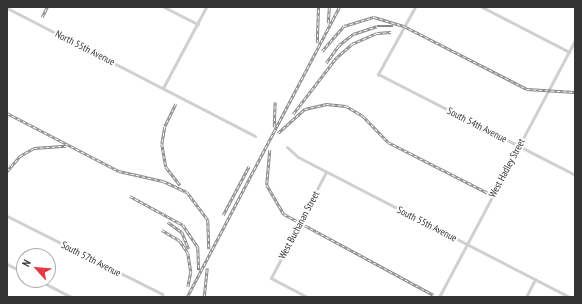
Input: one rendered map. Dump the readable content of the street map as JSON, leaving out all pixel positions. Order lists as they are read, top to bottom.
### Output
{
  "streets": {
    "street": [
      "North 55th Avenue",
      "South 54th Avenue",
      "West Hadley Street",
      "South 55th Avenue",
      "West Buchanan Street",
      "South 57th Avenue"
    ]
  },
  "crossings": [
    ["South 54th Avenue", "West Hadley Street"],
    ["West Hadley Street", "South 55th Avenue"],
    ["South 55th Avenue", "West Buchanan Street"]
  ],
  "north": "top left"
}
